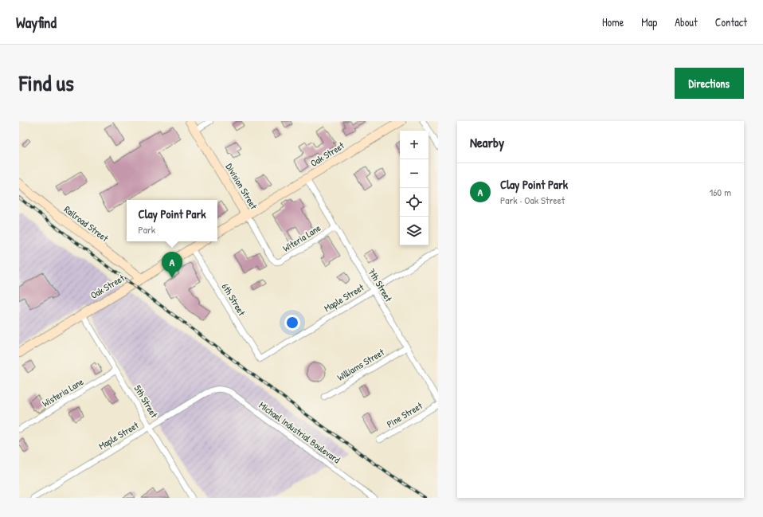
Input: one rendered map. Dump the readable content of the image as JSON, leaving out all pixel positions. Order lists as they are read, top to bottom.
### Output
{
  "streets": {
    "main road": ["Oak Street", "Division Street", "Railroad Street"],
    "street": [
      "Witeria Lane",
      "7th Street",
      "Maple Street",
      "6th Street",
      "Williams Street",
      "Wisteria Lane",
      "5th Street",
      "Pine Street",
      "Michael Industrial Boulevard"
    ]
  },
  "crossings": [
    ["Oak Street", "Division Street"],
    ["Oak Street", "Railroad Street"],
    ["Oak Street", "7th Street"],
    ["Oak Street", "6th Street"],
    ["Oak Street", "5th Street"],
    ["Division Street", "Witeria Lane"],
    ["Witeria Lane", "7th Street"],
    ["7th Street", "Maple Street"],
    ["7th Street", "Williams Street"],
    ["Maple Street", "6th Street"],
    ["Maple Street", "5th Street"],
    ["Maple Street", "Michael Industrial Boulevard"],
    ["Wisteria Lane", "5th Street"]
  ],
  "page": {
    "header": "Wayfind",
    "nav": [
      "Home",
      "Map",
      "About",
      "Contact"
    ],
    "title": "Find us",
    "buttons": "Directions",
    "heading": "Nearby",
    "map_buttons": ["+", "−"],
    "list": [
      {
        "mark": "A",
        "name": "Clay Point Park",
        "note": "Park · Oak Street",
        "value": "160 m"
      }
    ],
    "popup": ["Clay Point Park", "Park"],
    "pins": "A"
  }
}
